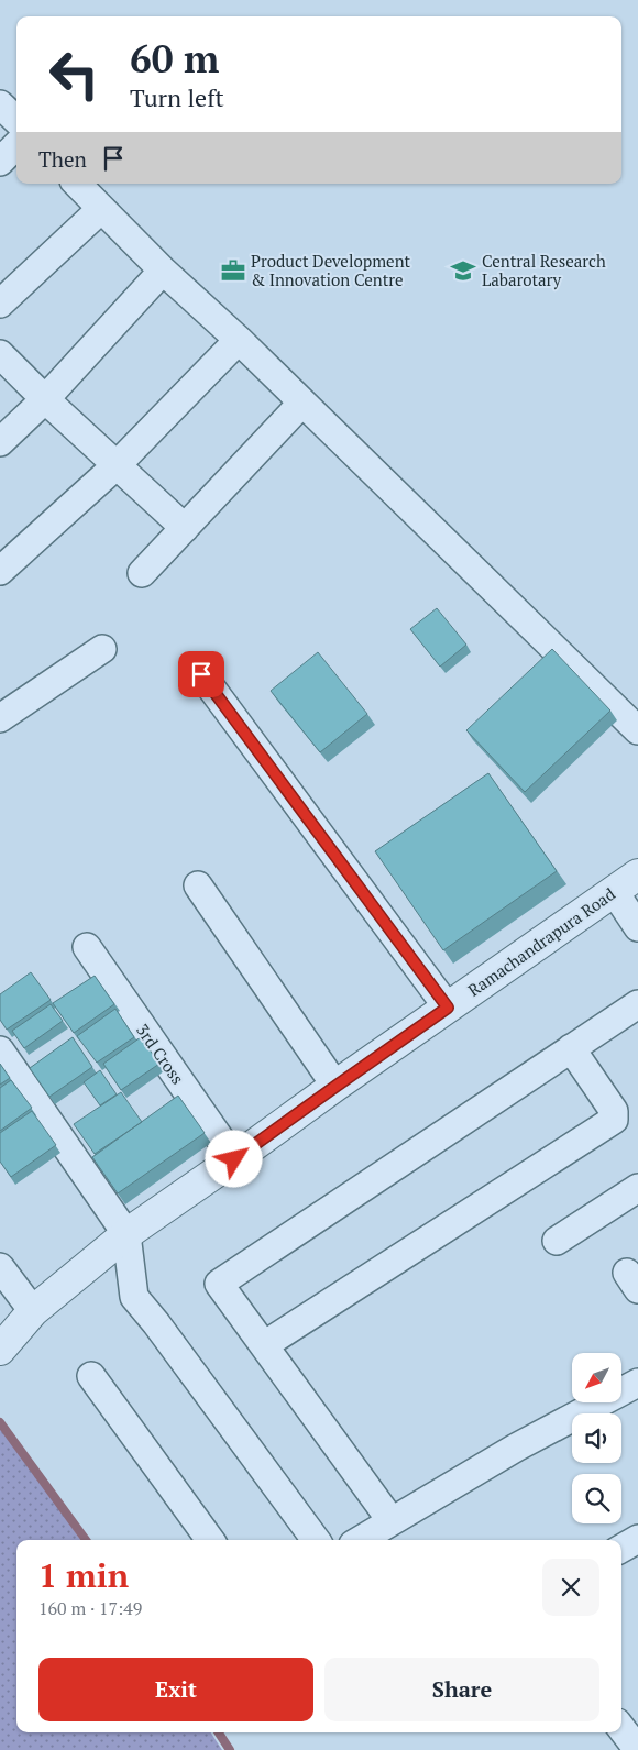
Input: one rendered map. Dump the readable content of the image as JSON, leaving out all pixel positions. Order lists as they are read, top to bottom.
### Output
{
  "streets": {
    "street": ["Ramachandrapura Road", "3rd Cross"]
  },
  "crossings": [
    ["Ramachandrapura Road", "3rd Cross"]
  ],
  "places": {
    "office": ["Product Development & Innovation Centre"],
    "school or university": ["Central Research Labarotary"]
  },
  "north": "bottom left",
  "page": {
    "turn": ["60 m", "Turn left"],
    "then": "Then",
    "heading": ["1 min", "160 m · 17:49"],
    "buttons": ["Exit", "Share"]
  }
}
